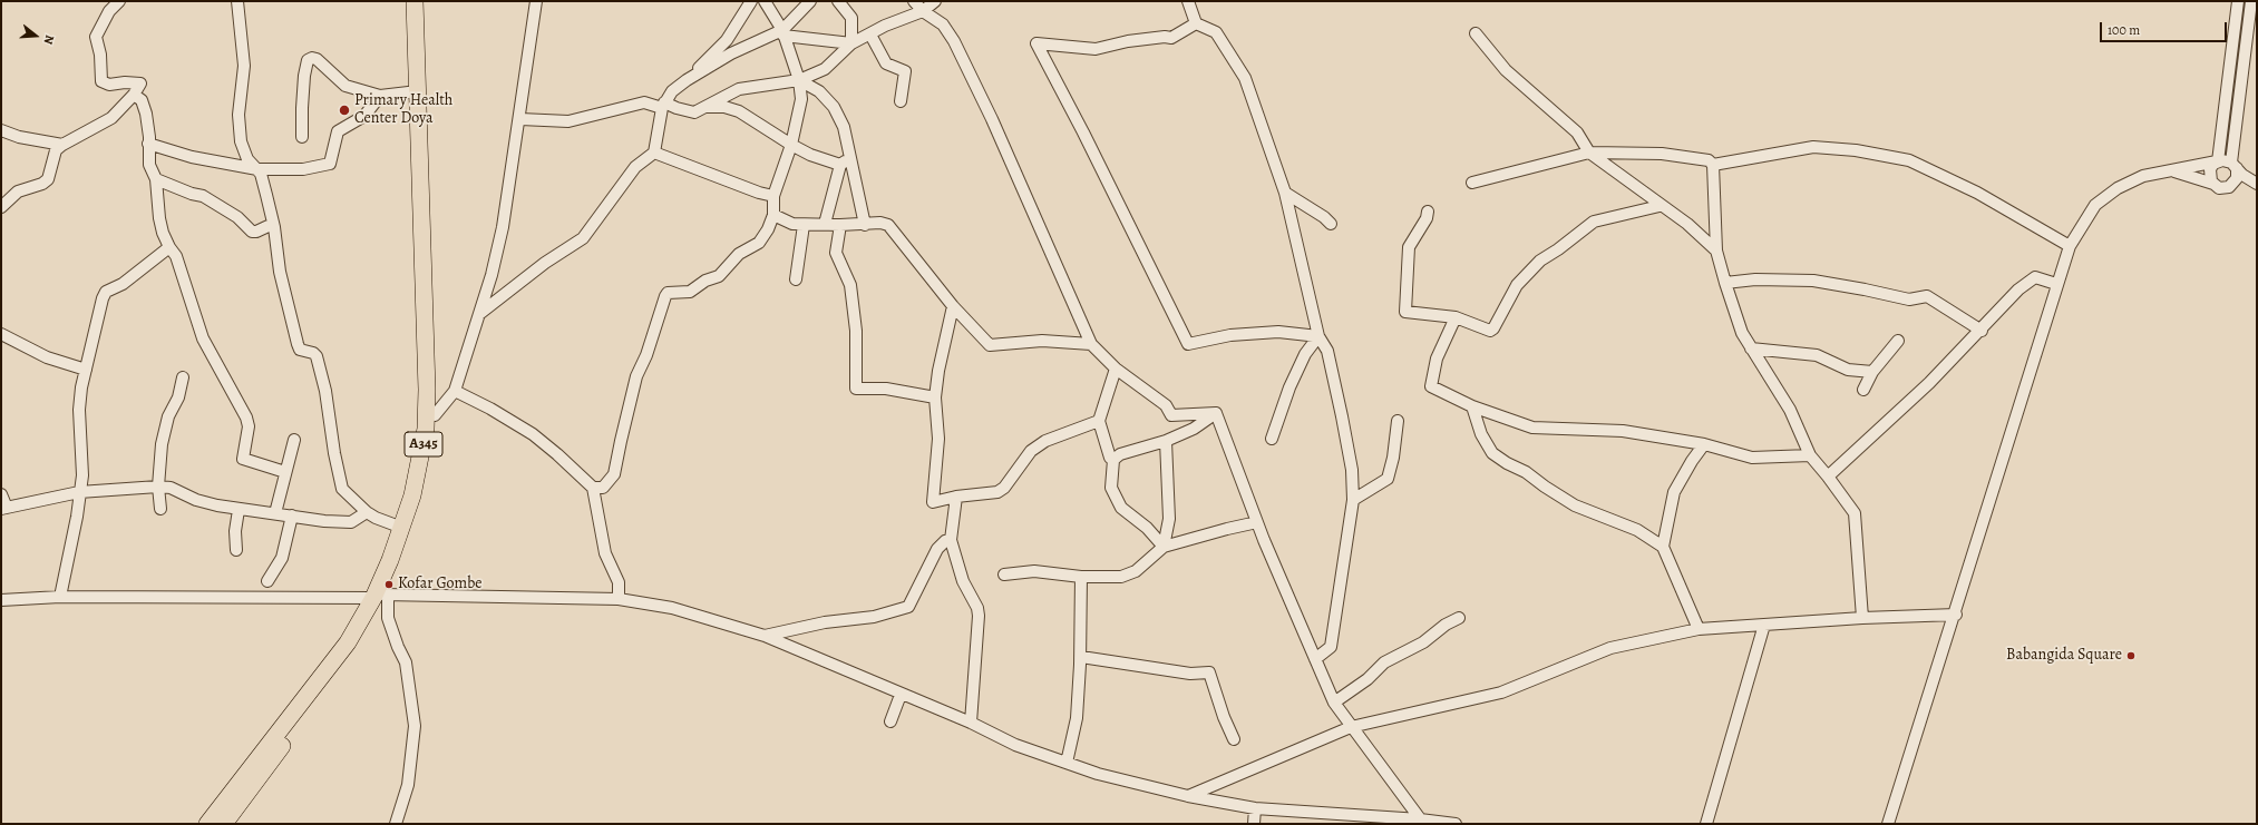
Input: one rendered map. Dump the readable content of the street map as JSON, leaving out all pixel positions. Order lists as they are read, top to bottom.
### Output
{
  "streets": {
    "highway": ["A345"]
  },
  "places": ["Primary Health Center Doya", "Kofar Gombe", "Babangida Square"],
  "scale_bar": "100 m",
  "north": "right"
}
